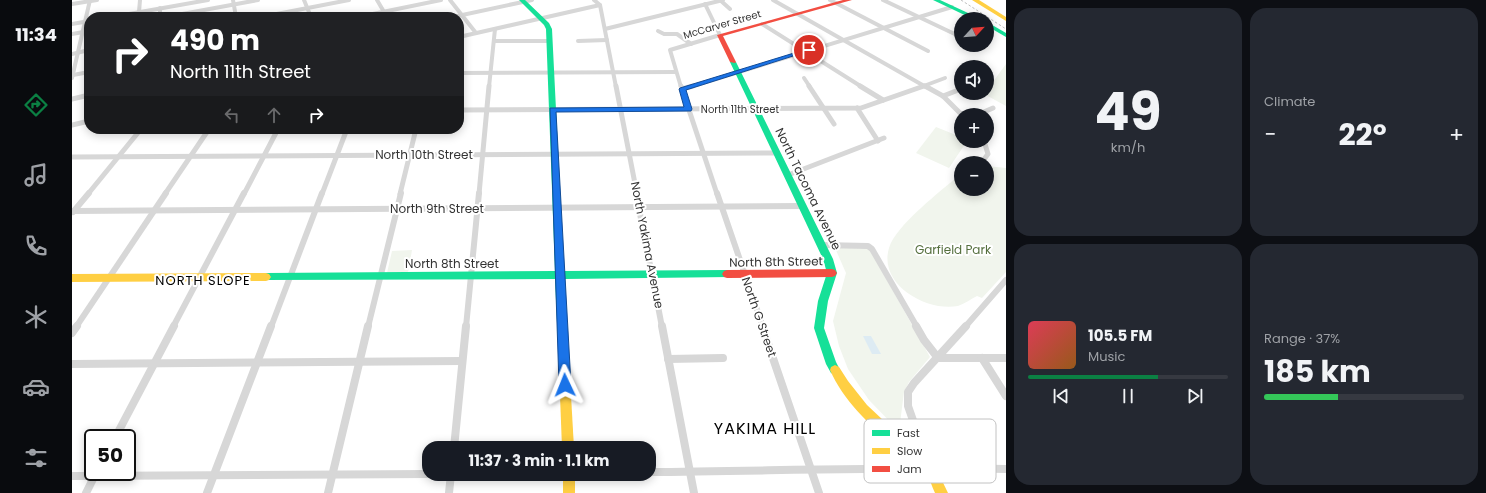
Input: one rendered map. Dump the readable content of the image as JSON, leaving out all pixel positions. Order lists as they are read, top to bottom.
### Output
{
  "streets": {
    "main road": ["McCarver Street", "North Tacoma Avenue", "North 8th Street"],
    "street": [
      "North 11th Street",
      "North 10th Street",
      "North 9th Street",
      "North Yakima Avenue",
      "North G Street"
    ]
  },
  "crossings": [
    ["McCarver Street", "North Tacoma Avenue"],
    ["McCarver Street", "North G Street"],
    ["North 11th Street", "North Tacoma Avenue"],
    ["North 11th Street", "North Yakima Avenue"],
    ["North 11th Street", "North G Street"],
    ["North 10th Street", "North Tacoma Avenue"],
    ["North 10th Street", "North Yakima Avenue"],
    ["North 10th Street", "North G Street"],
    ["North Tacoma Avenue", "North 9th Street"],
    ["North Tacoma Avenue", "North 8th Street"],
    ["North 9th Street", "North Yakima Avenue"],
    ["North 9th Street", "North G Street"],
    ["North Yakima Avenue", "North 8th Street"],
    ["North 8th Street", "North G Street"]
  ],
  "districts": ["NORTH SLOPE", "YAKIMA HILL"],
  "parks": ["Garfield Park"],
  "legend": ["Fast", "Slow", "Jam"],
  "north": "top right",
  "page": {
    "tabs": "11:34",
    "tile": [
      ["49", "km/h"],
      "Climate",
      ["Range · 37%", "185 km"]
    ],
    "map_buttons": ["+", "−"],
    "turn": ["490 m", "North 11th Street"],
    "heat": ["−", "22°", "+"],
    "song": ["105.5 FM", "Music"],
    "limit": "50",
    "trip": "11:37 · 3 min · 1.1 km"
  }
}
